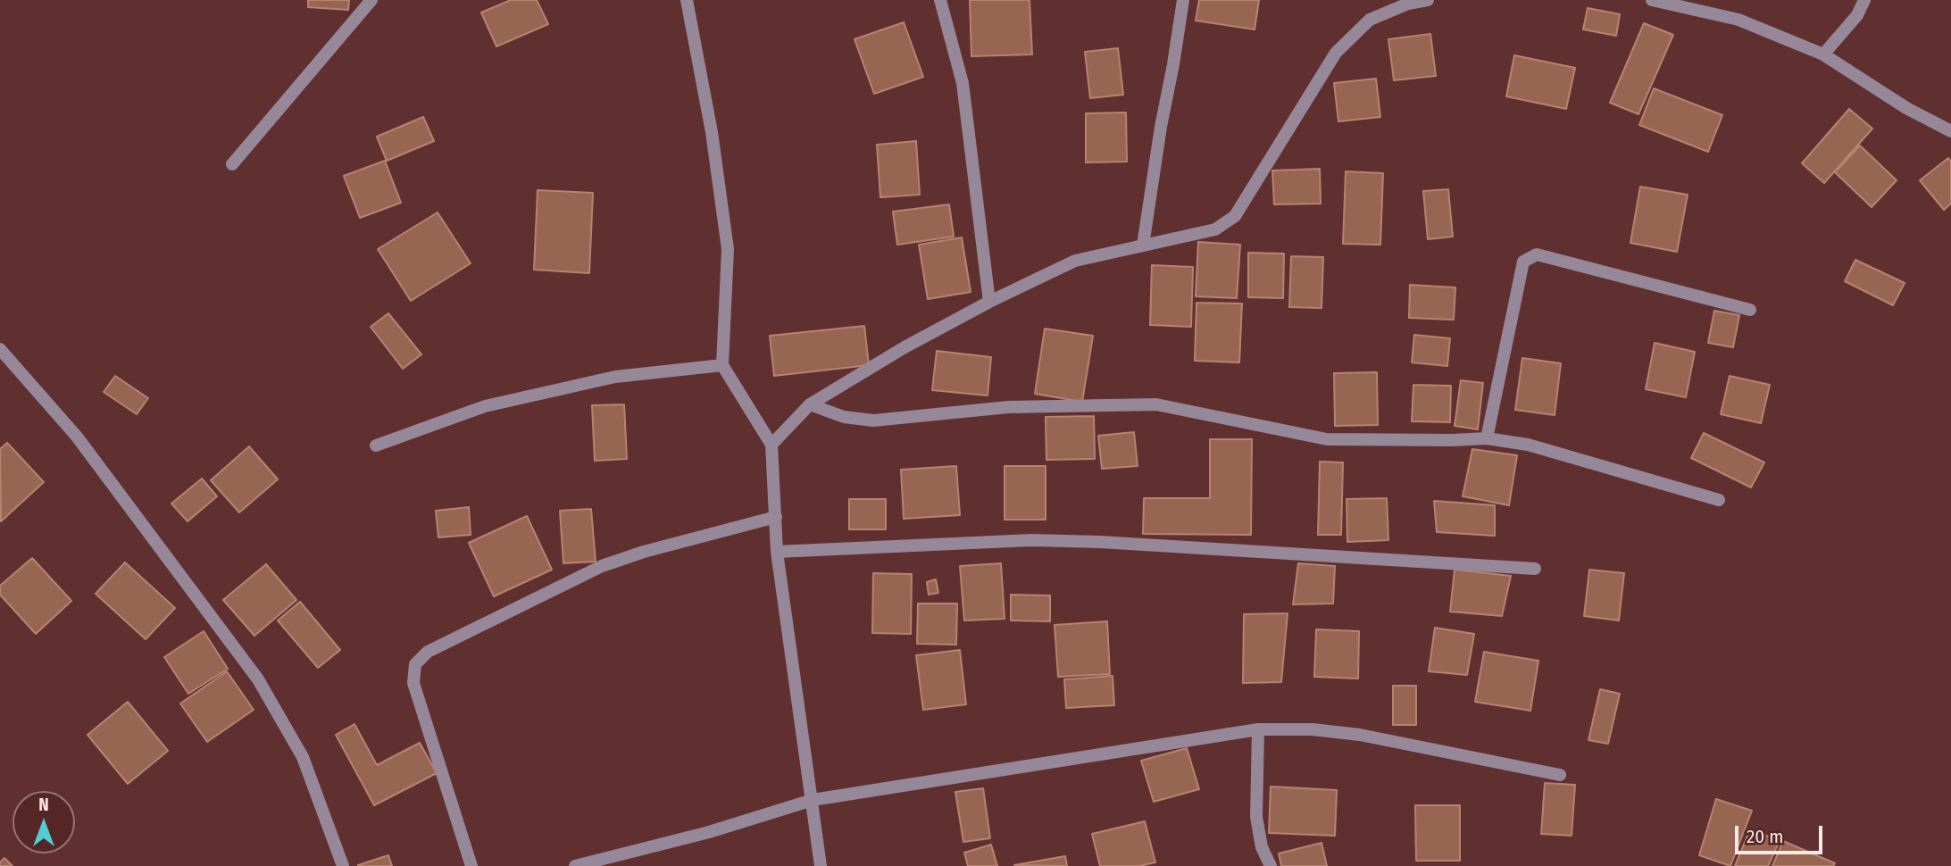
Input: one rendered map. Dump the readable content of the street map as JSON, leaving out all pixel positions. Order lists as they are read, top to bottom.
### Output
{
  "scale_bar": "20 m",
  "north": "top"
}
